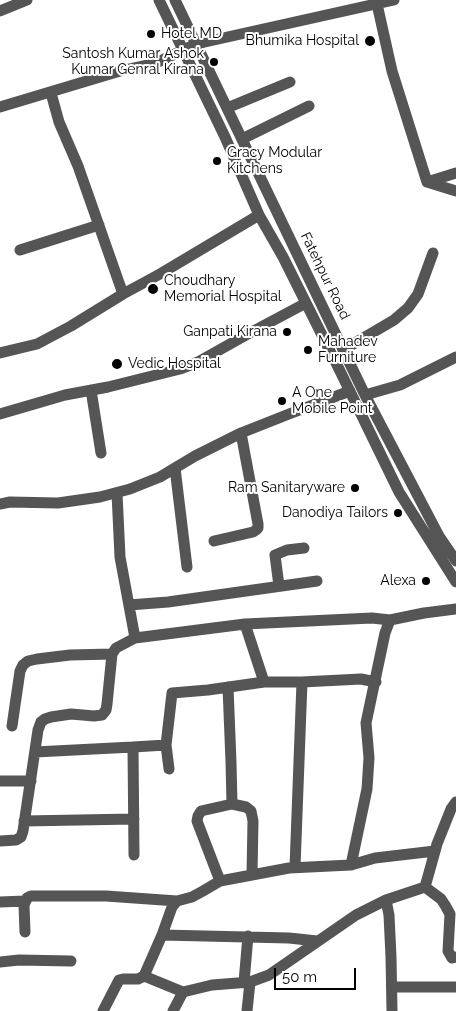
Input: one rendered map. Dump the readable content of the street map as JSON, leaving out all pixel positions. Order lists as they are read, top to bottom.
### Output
{
  "streets": {
    "street": ["Fatehpur Road"]
  },
  "places": [
    "Hotel MD",
    "Bhumika Hospital",
    "Santosh Kumar Ashok Kumar Genral Kirana",
    "Gracy Modular Kitchens",
    "Choudhary Memorial Hospital",
    "Ganpati Kirana",
    "Mahadev Furniture",
    "Vedic Hospital",
    "A One Mobile Point",
    "Ram Sanitaryware",
    "Danodiya Tailors",
    "Alexa"
  ],
  "scale_bar": "50 m"
}
